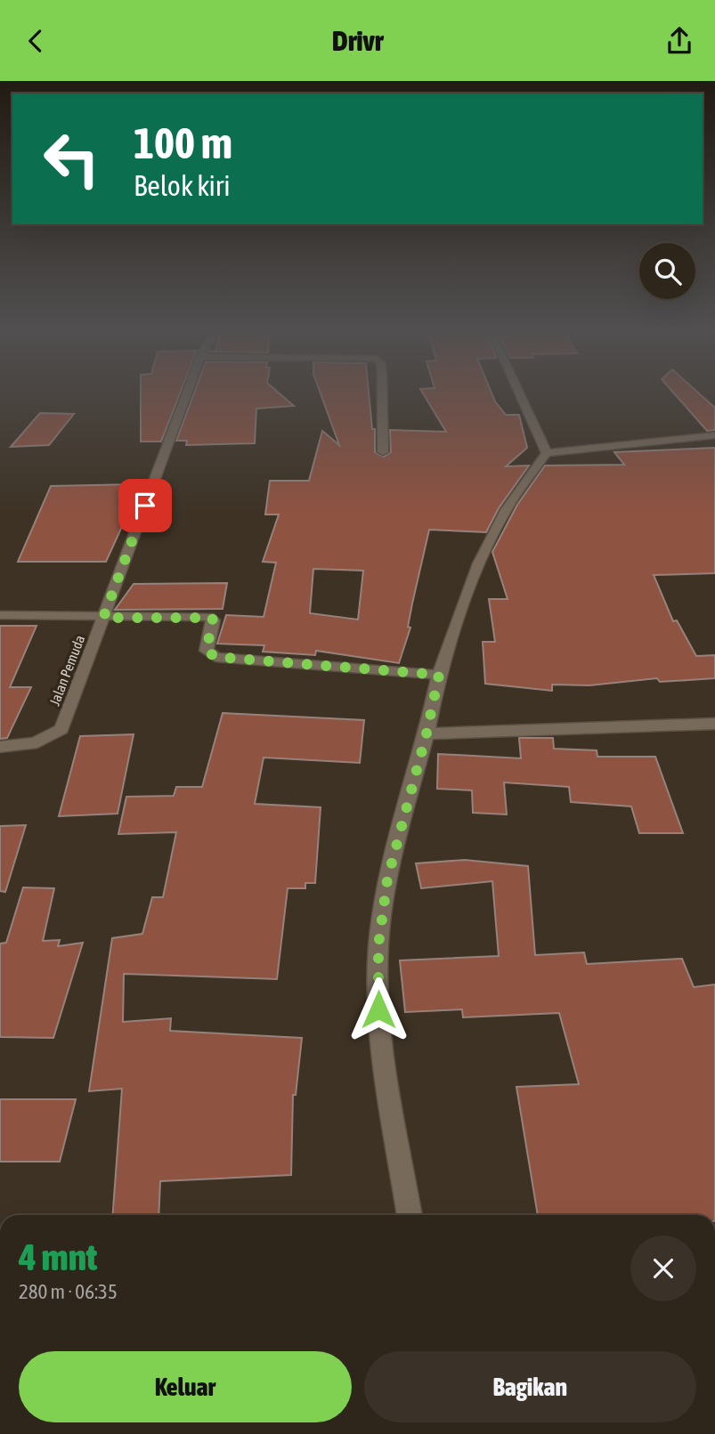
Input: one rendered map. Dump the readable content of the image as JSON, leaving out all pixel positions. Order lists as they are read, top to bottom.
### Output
{
  "streets": {
    "street": ["Jalan Pemuda"]
  },
  "page": {
    "header": "Drivr",
    "turn": ["100 m", "Belok kiri"],
    "heading": ["4 mnt", "280 m · 06:35"],
    "buttons": ["Keluar", "Bagikan"]
  }
}
